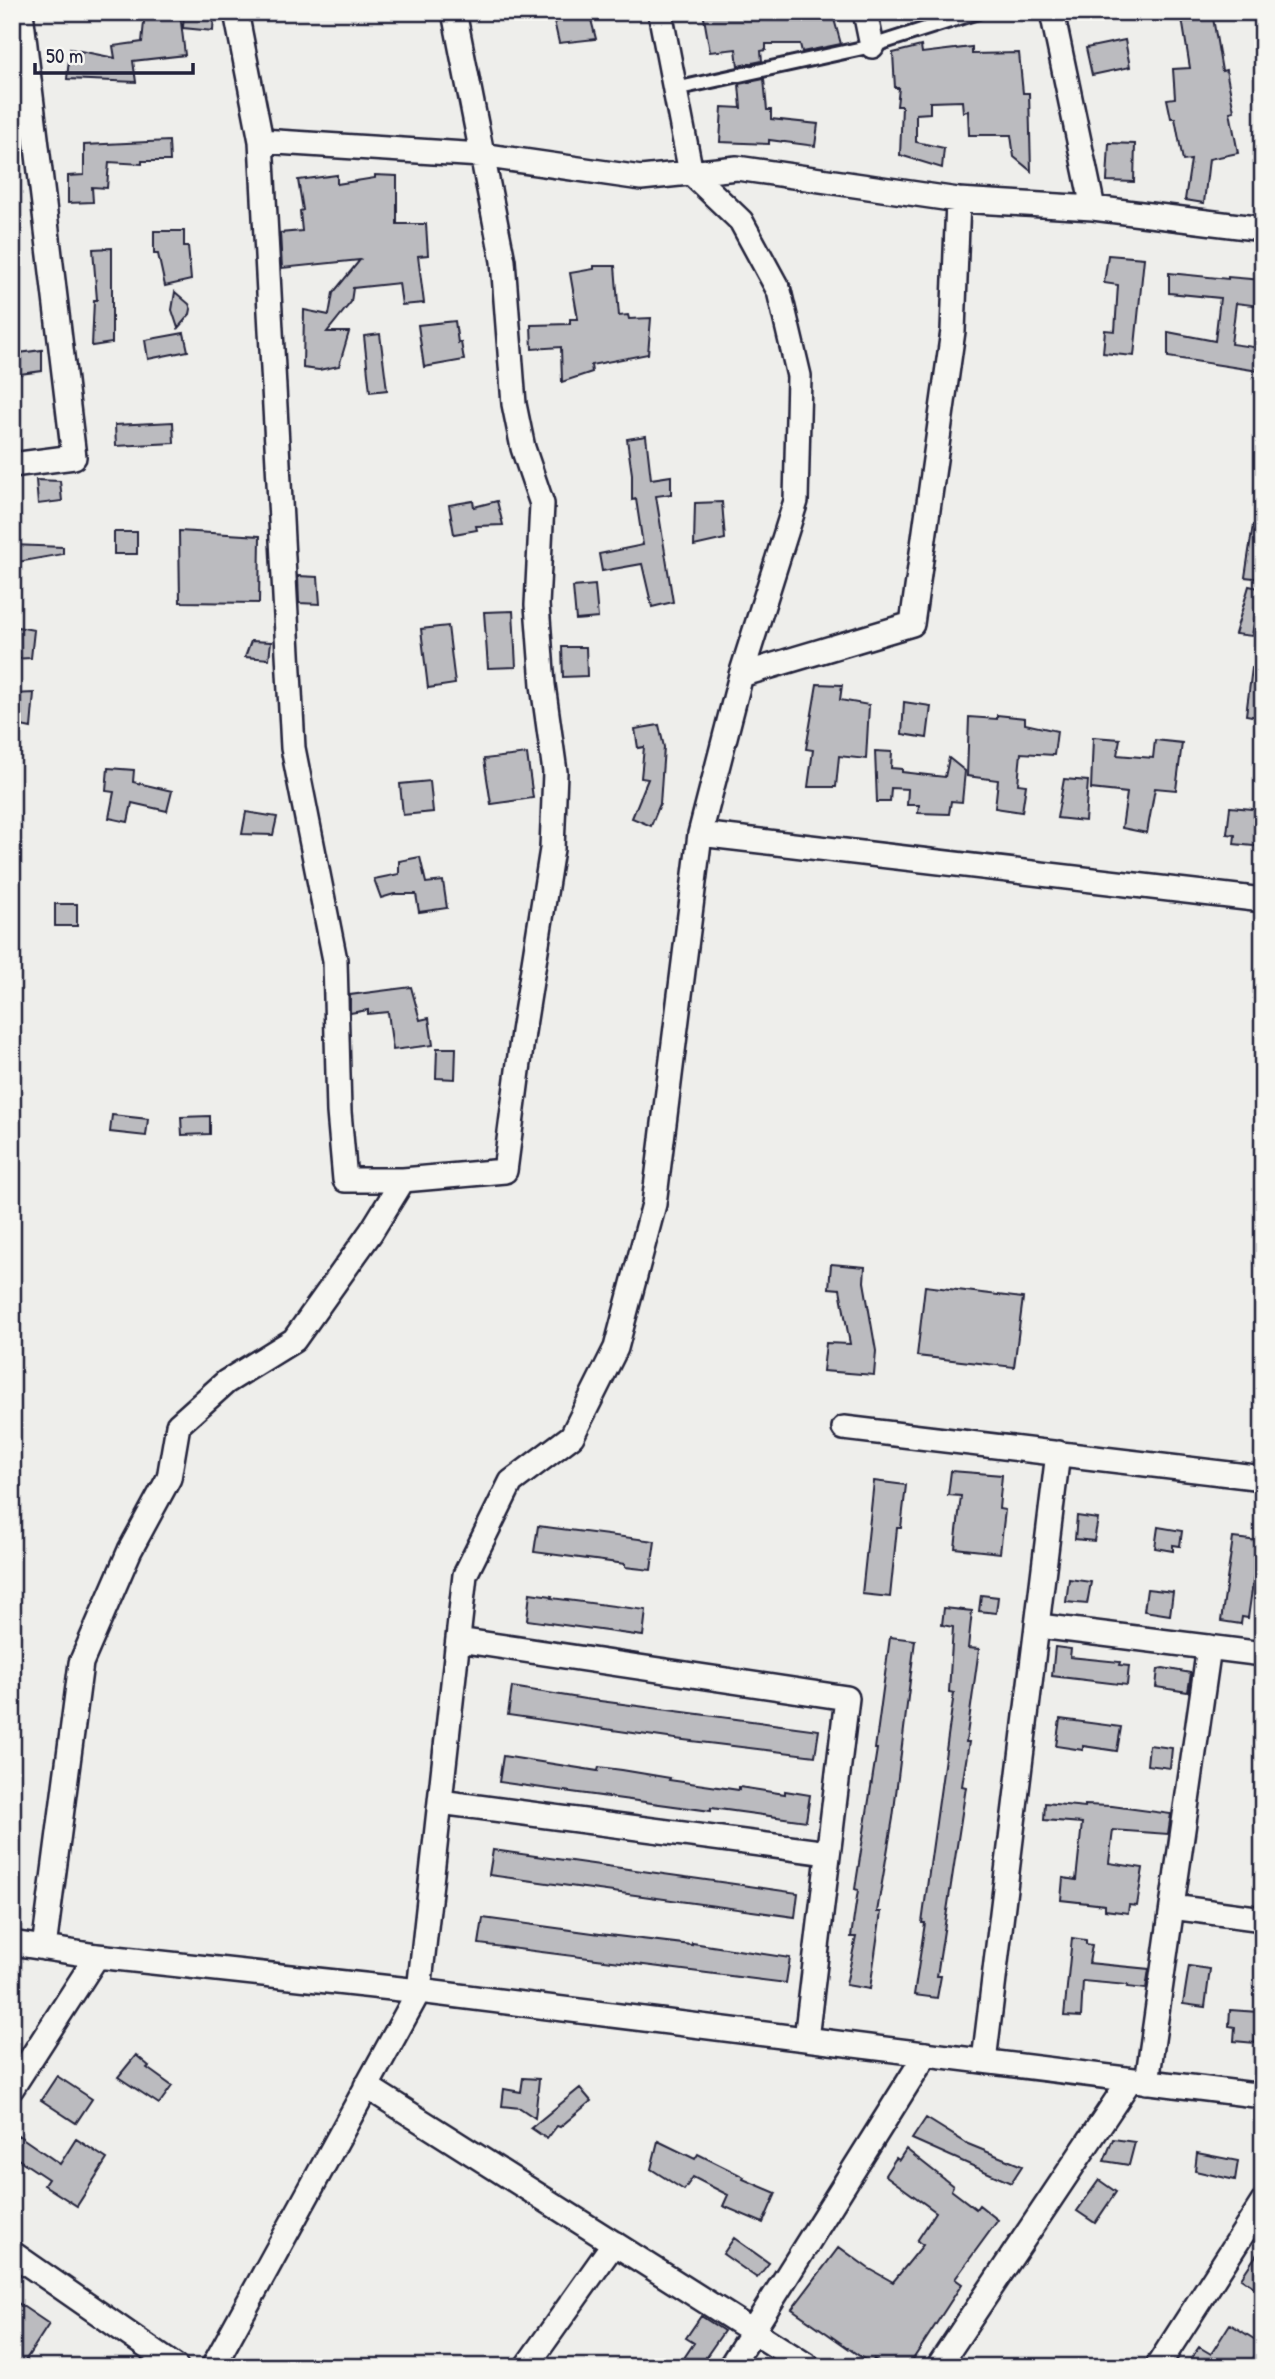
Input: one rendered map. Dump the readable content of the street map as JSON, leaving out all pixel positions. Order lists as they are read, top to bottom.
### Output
{
  "scale_bar": "50 m"
}
